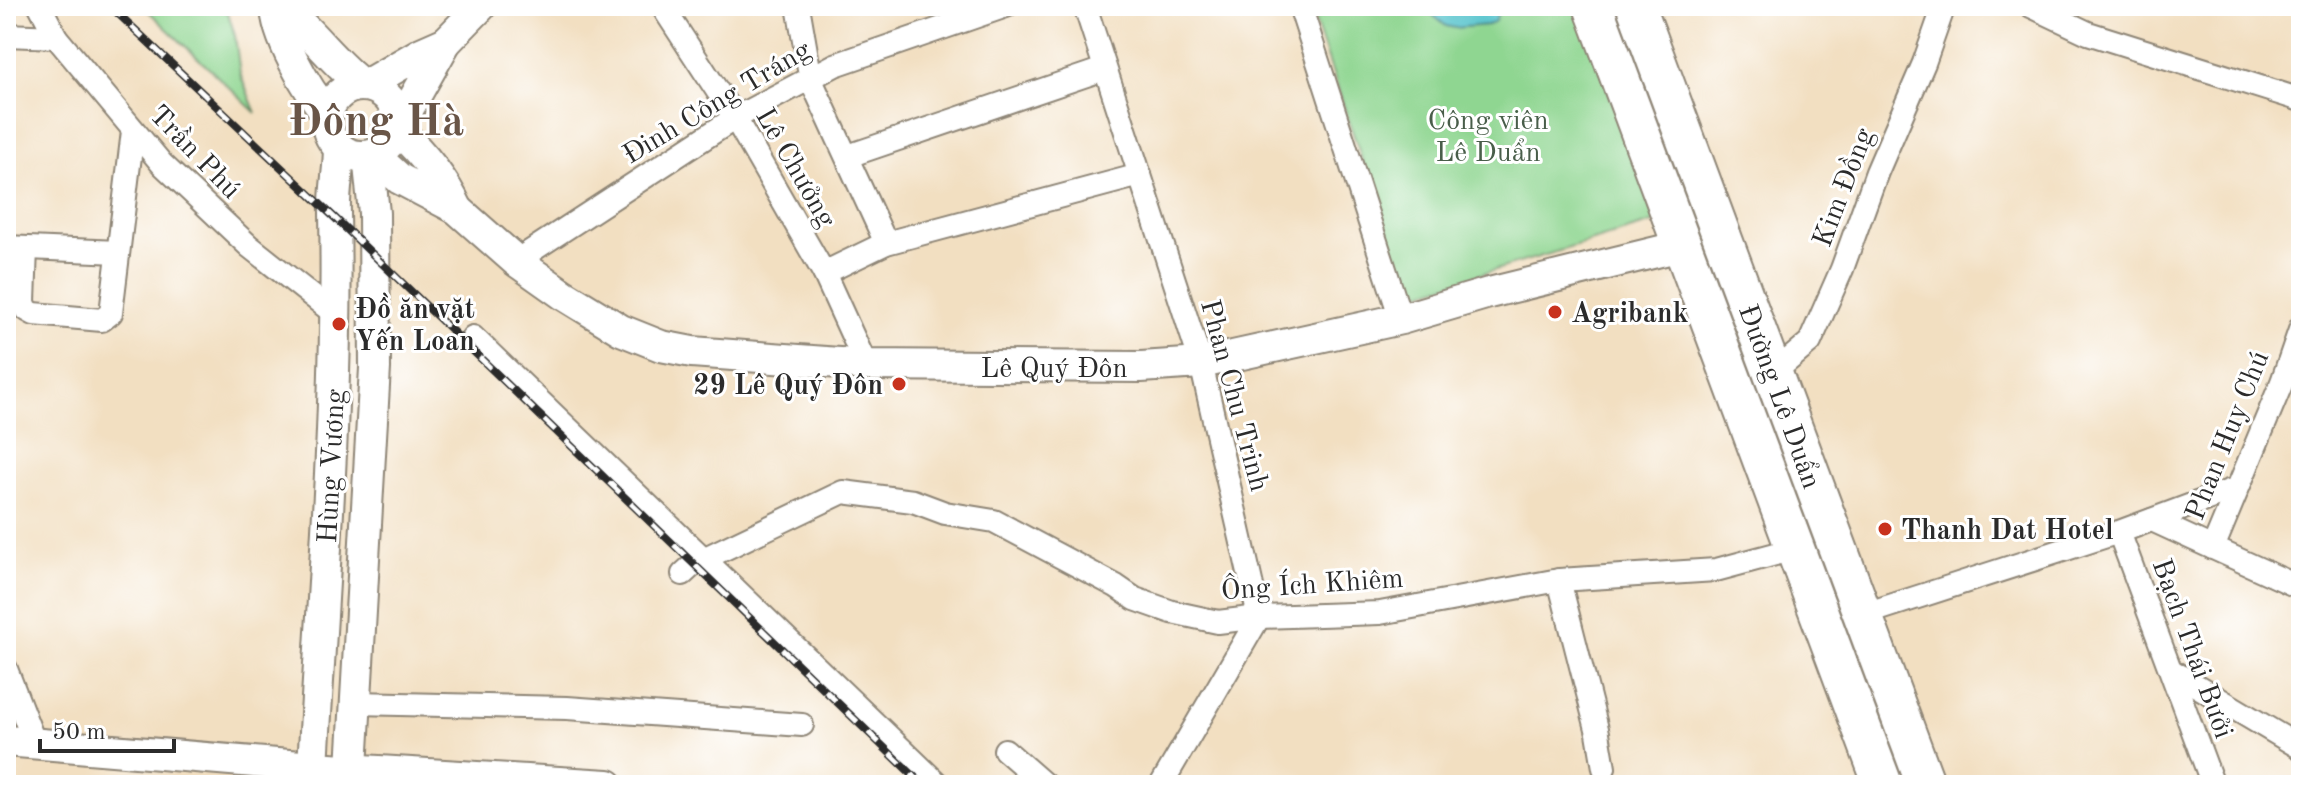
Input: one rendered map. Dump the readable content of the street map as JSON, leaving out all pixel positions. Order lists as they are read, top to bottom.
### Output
{
  "streets": {
    "highway": ["Đường Lê Duẩn"],
    "street": [
      "Đinh Công Tráng",
      "Trần Phú",
      "Lê Chưởng",
      "Kim Đồng",
      "Lê Quý Đôn",
      "Phan Chu Trinh",
      "Phan Huy Chú",
      "Hùng Vương",
      "Ông Ích Khiêm",
      "Bạch Thái Bưởi"
    ]
  },
  "crossings": [
    ["Đinh Công Tráng", "Lê Chưởng"],
    ["Đinh Công Tráng", "Lê Quý Đôn"],
    ["Trần Phú", "Hùng Vương"],
    ["Lê Chưởng", "Lê Quý Đôn"],
    ["Kim Đồng", "Đường Lê Duẩn"],
    ["Lê Quý Đôn", "Phan Chu Trinh"],
    ["Lê Quý Đôn", "Đường Lê Duẩn"],
    ["Lê Quý Đôn", "Hùng Vương"],
    ["Phan Chu Trinh", "Ông Ích Khiêm"],
    ["Đường Lê Duẩn", "Ông Ích Khiêm"]
  ],
  "districts": ["Đông Hà"],
  "parks": ["Công viên Lê Duẩn"],
  "places": [
    "Agribank",
    "Đồ ăn vặt Yến Loan",
    "29 Lê Quý Đôn",
    "Thanh Dat Hotel"
  ],
  "scale_bar": "50 m"
}
